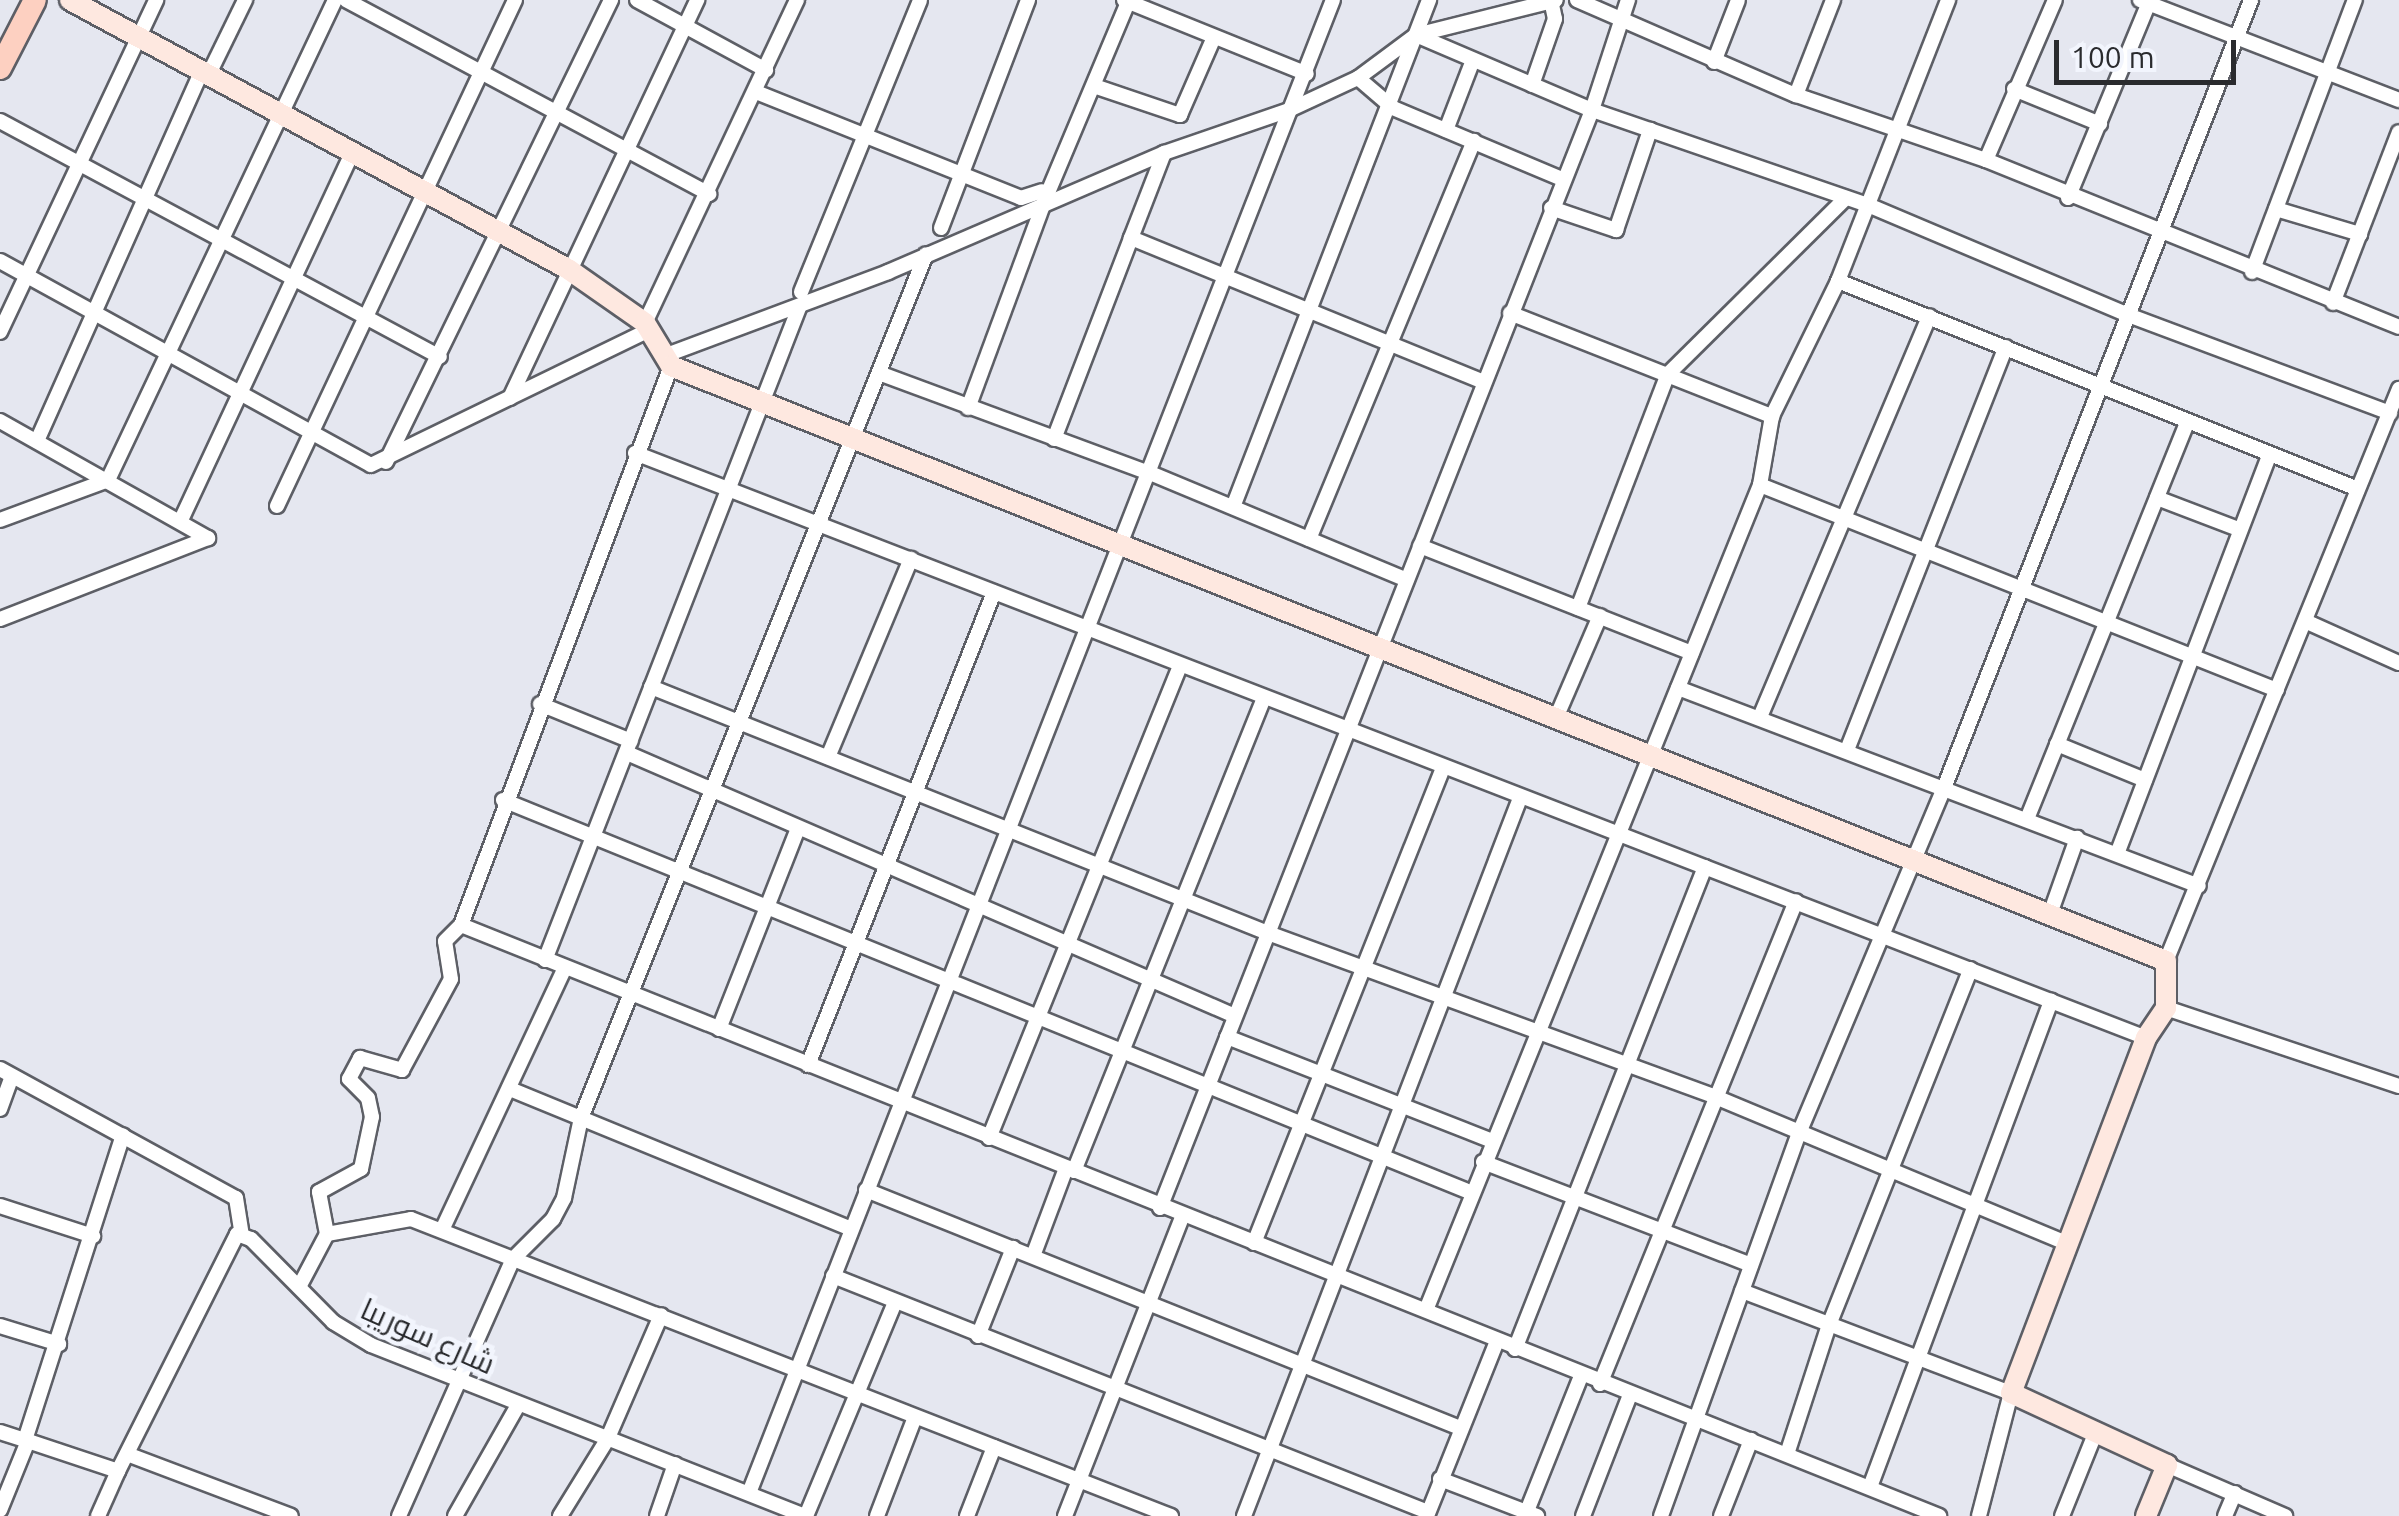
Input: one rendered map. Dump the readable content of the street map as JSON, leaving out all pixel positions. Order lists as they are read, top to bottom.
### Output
{
  "streets": {
    "street": ["شارع سوريبا"]
  },
  "scale_bar": "100 m"
}
